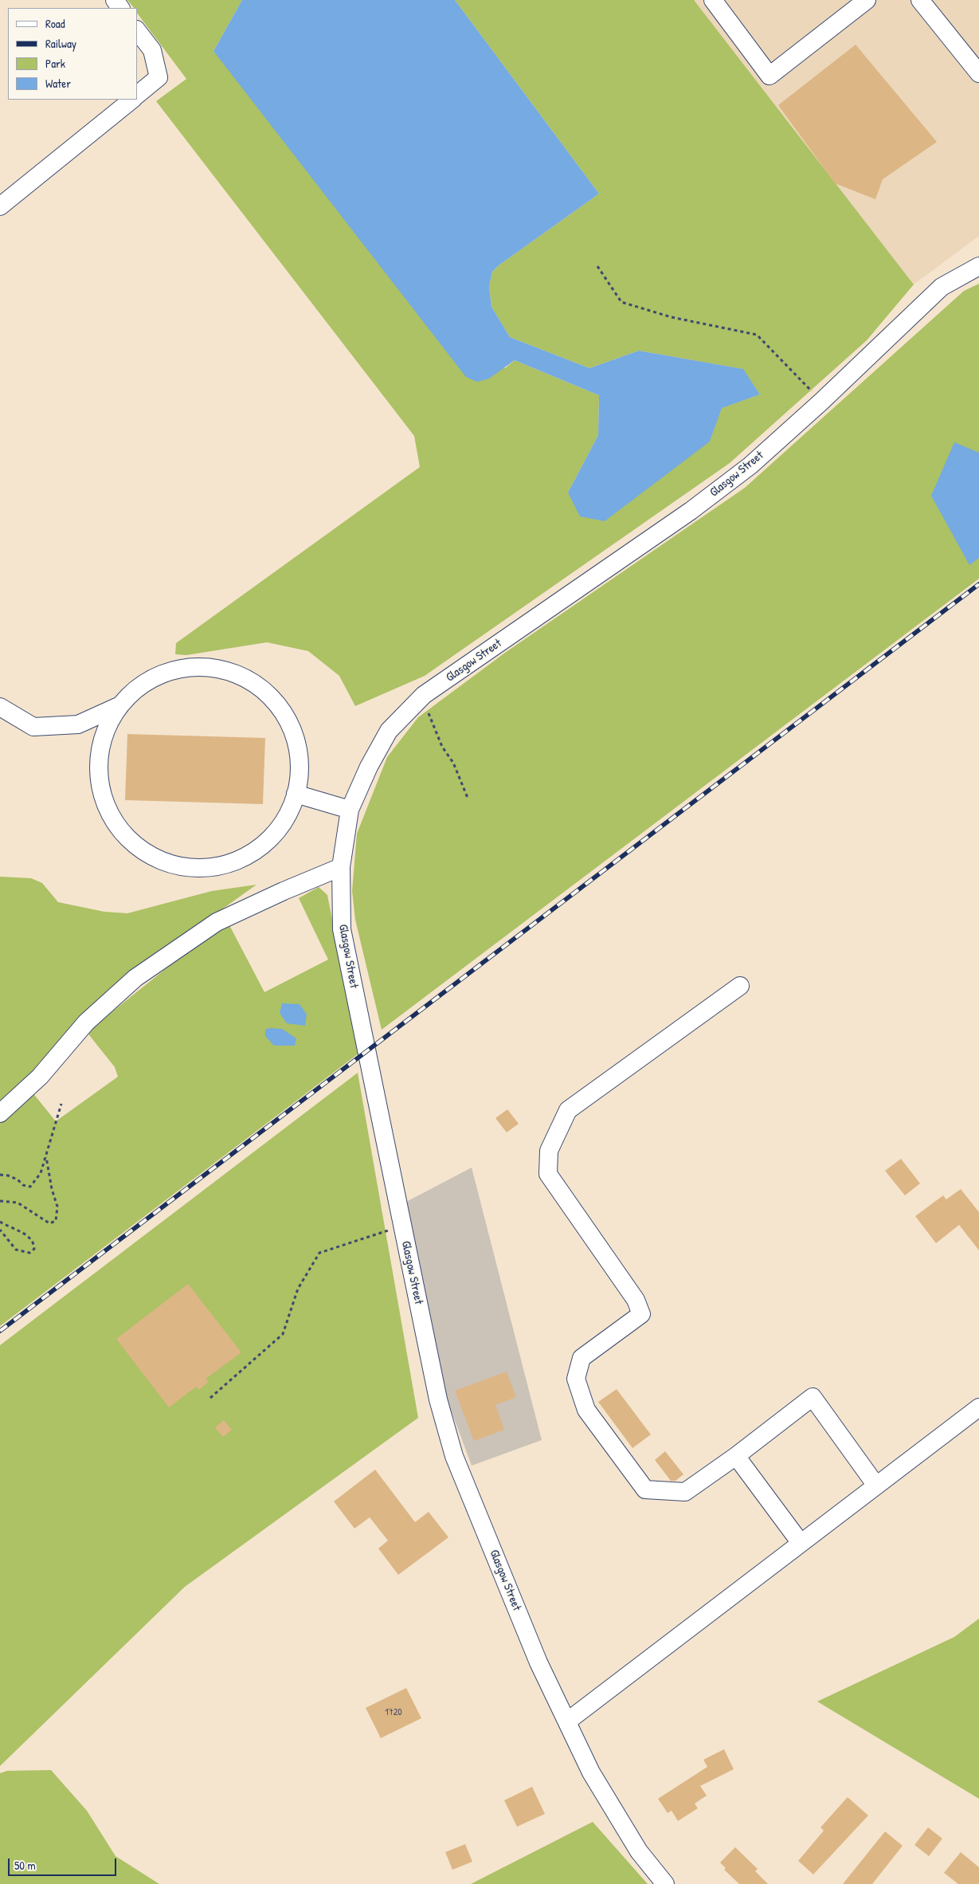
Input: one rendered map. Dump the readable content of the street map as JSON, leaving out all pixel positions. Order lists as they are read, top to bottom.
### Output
{
  "streets": {
    "street": ["Glasgow Street"]
  },
  "house_numbers": ["1720"],
  "legend": [
    "Road",
    "Railway",
    "Park",
    "Water"
  ],
  "scale_bar": "50 m"
}
